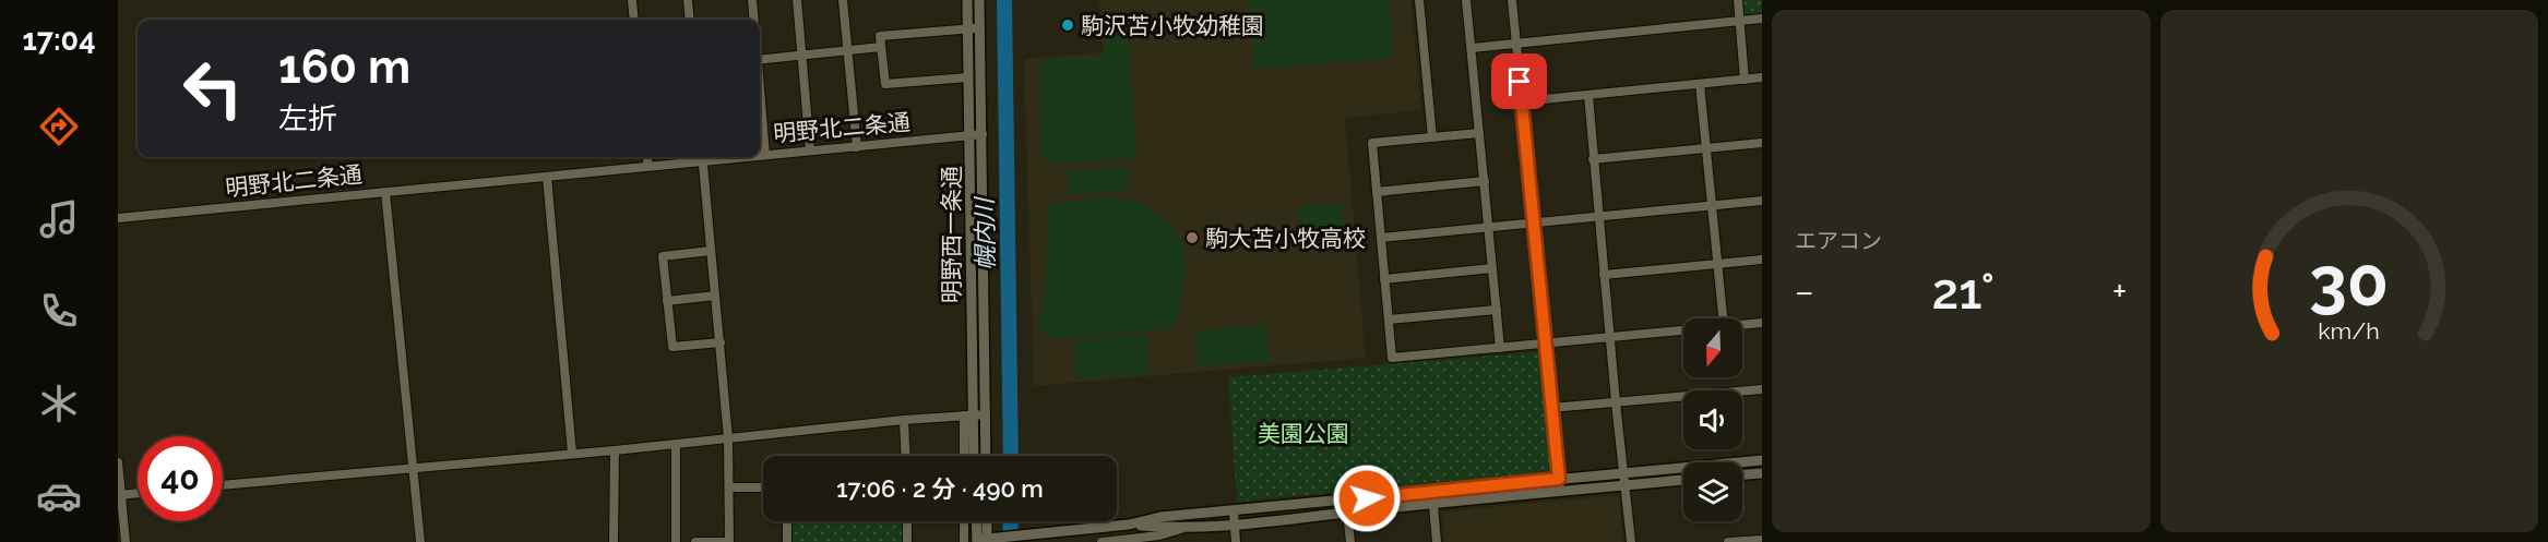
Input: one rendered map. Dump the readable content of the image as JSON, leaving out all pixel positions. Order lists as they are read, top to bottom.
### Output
{
  "streets": {
    "street": ["明野北二条通", "明野西一条通"]
  },
  "crossings": [
    ["明野北二条通", "明野西一条通"]
  ],
  "water": ["幌内川"],
  "parks": ["美園公園"],
  "places": ["駒沢苫小牧幼稚園", "駒大苫小牧高校"],
  "north": "bottom",
  "page": {
    "tabs": "17:04",
    "tile": "エアコン",
    "turn": ["160 m", "左折"],
    "heat": ["−", "21°", "+"],
    "limit": "40",
    "trip": "17:06 · 2 分 · 490 m",
    "gauge": ["30", "km/h"]
  }
}
